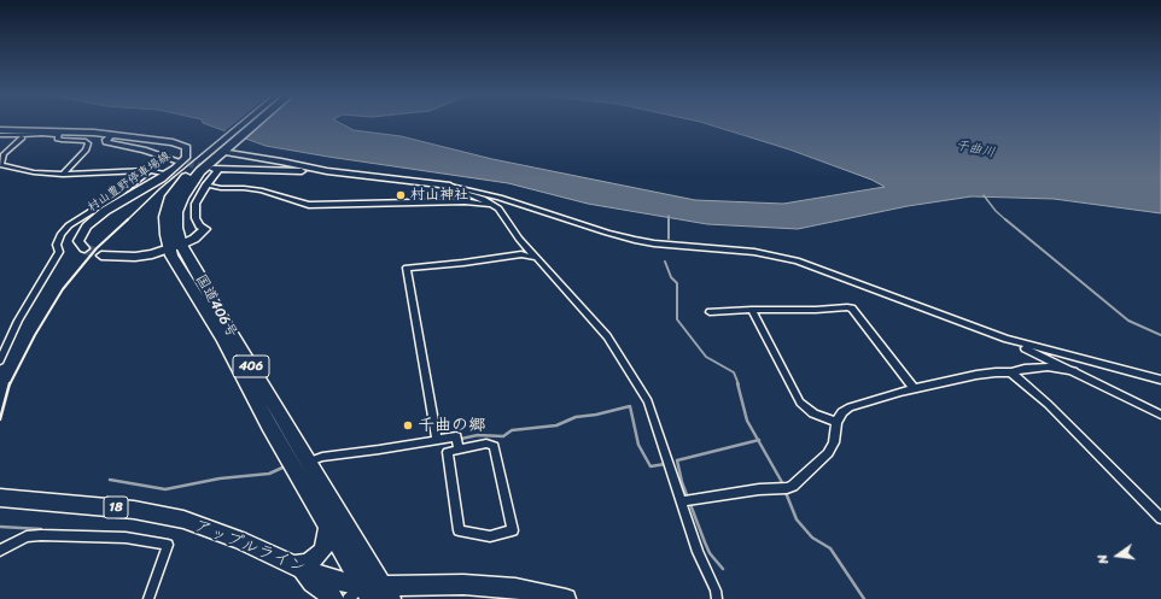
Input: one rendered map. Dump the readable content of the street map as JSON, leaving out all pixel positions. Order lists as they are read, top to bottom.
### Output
{
  "streets": {
    "highway": [
      "国道406号",
      "406",
      "18",
      "アップルライン"
    ],
    "main road": ["村山豊野停車場線"]
  },
  "crossings": [
    ["国道406号", "18"],
    ["国道406号", "アップルライン"],
    ["18", "アップルライン"]
  ],
  "water": ["千曲川"],
  "places": ["村山神社", "千曲の郷"],
  "north": "left"
}
